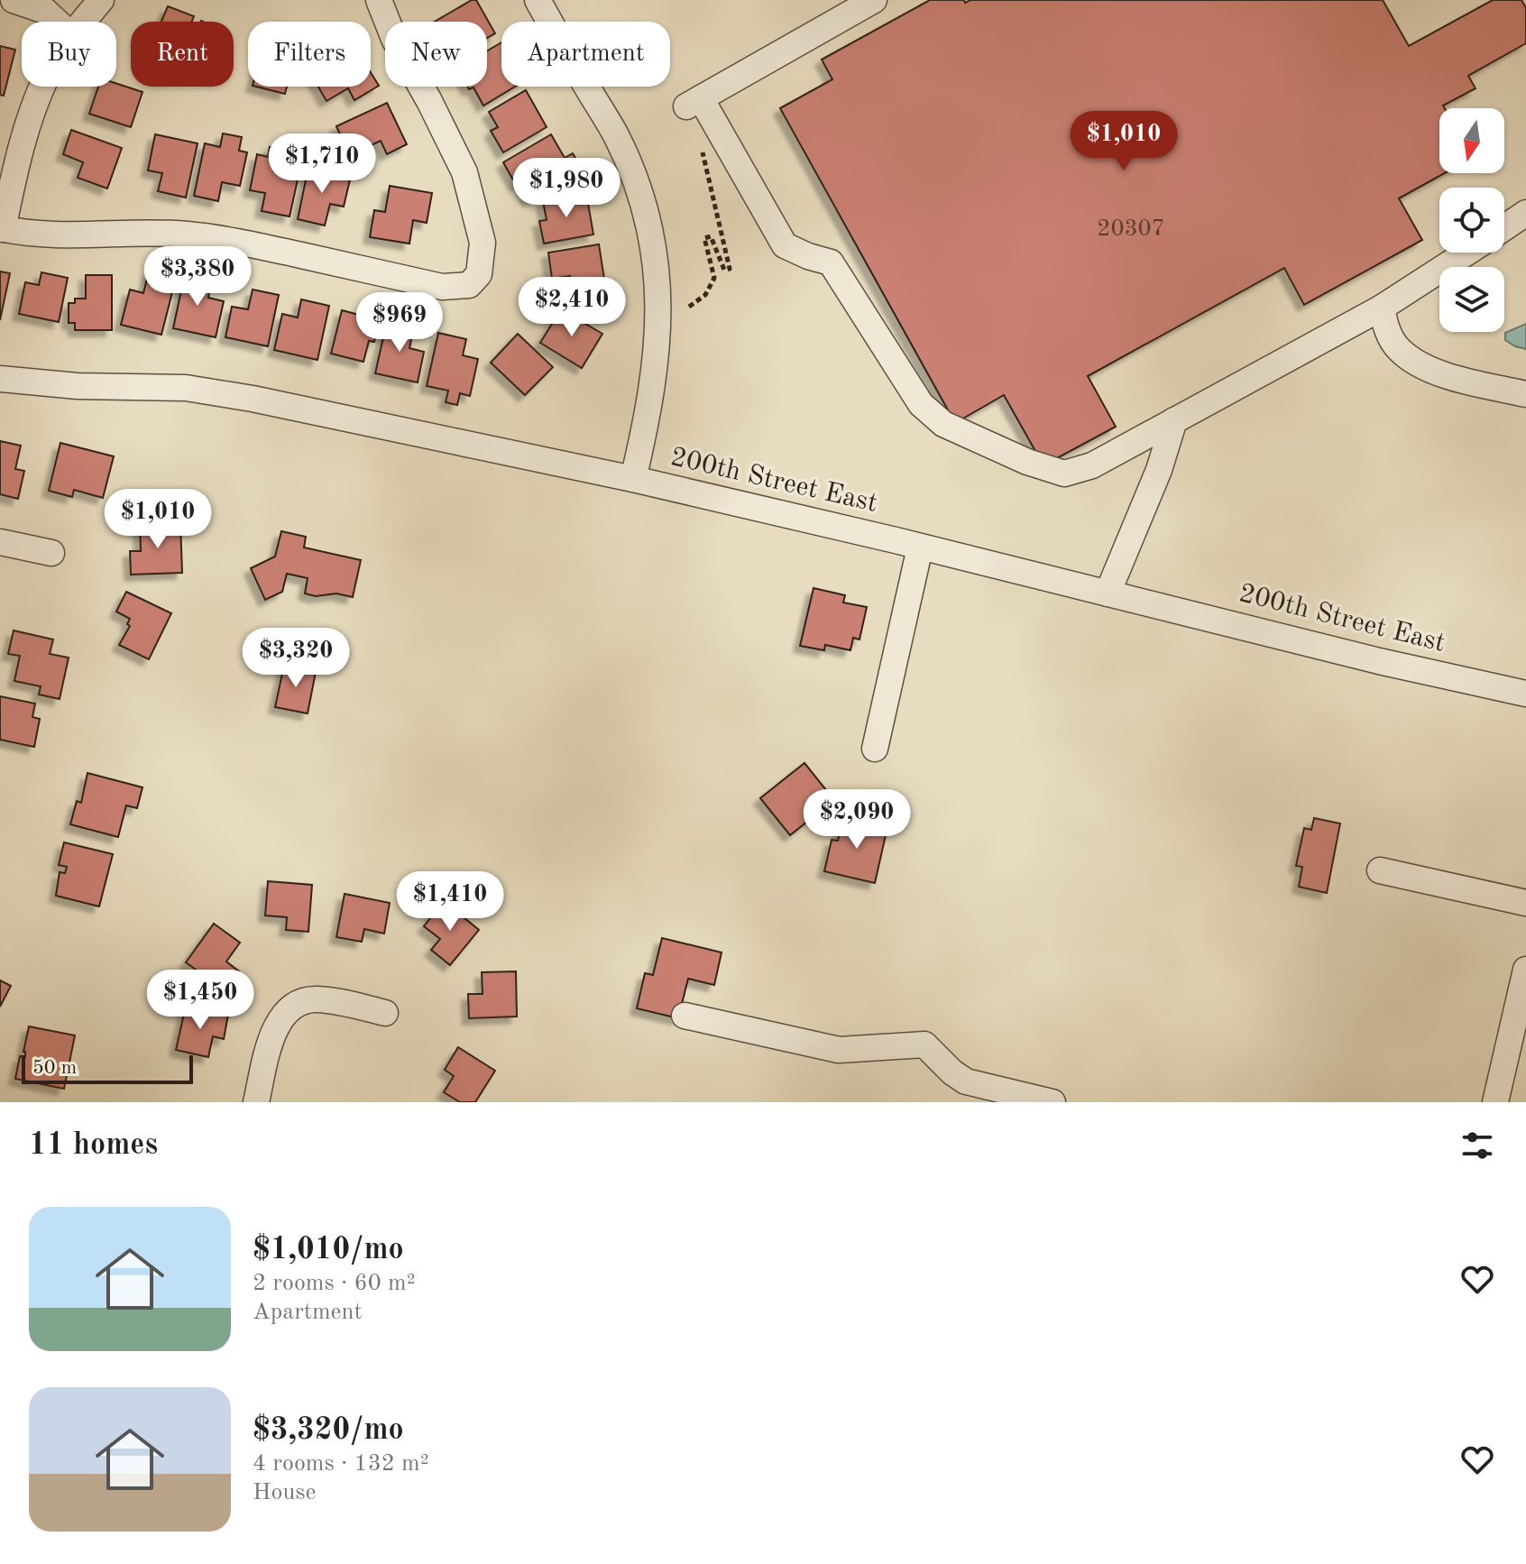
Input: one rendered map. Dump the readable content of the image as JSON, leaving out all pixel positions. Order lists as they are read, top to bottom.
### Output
{
  "streets": {
    "street": ["200th Street East"]
  },
  "house_numbers": ["20307"],
  "scale_bar": "50 m",
  "north": "bottom",
  "page": {
    "chip": [
      "Buy",
      "Rent",
      "Filters",
      "New",
      "Apartment"
    ],
    "price": [
      "$1,010",
      "$1,710",
      "$1,980",
      "$3,380",
      "$2,410",
      "$969",
      "$1,010",
      "$3,320",
      "$2,090",
      "$1,410",
      "$1,450"
    ],
    "scale": "50 m",
    "heading": "11 homes",
    "list": [
      {
        "name": "$1,010/mo",
        "note": "2 rooms · 60 m² · Apartment"
      },
      {
        "name": "$3,320/mo",
        "note": "4 rooms · 132 m² · House"
      }
    ]
  }
}
